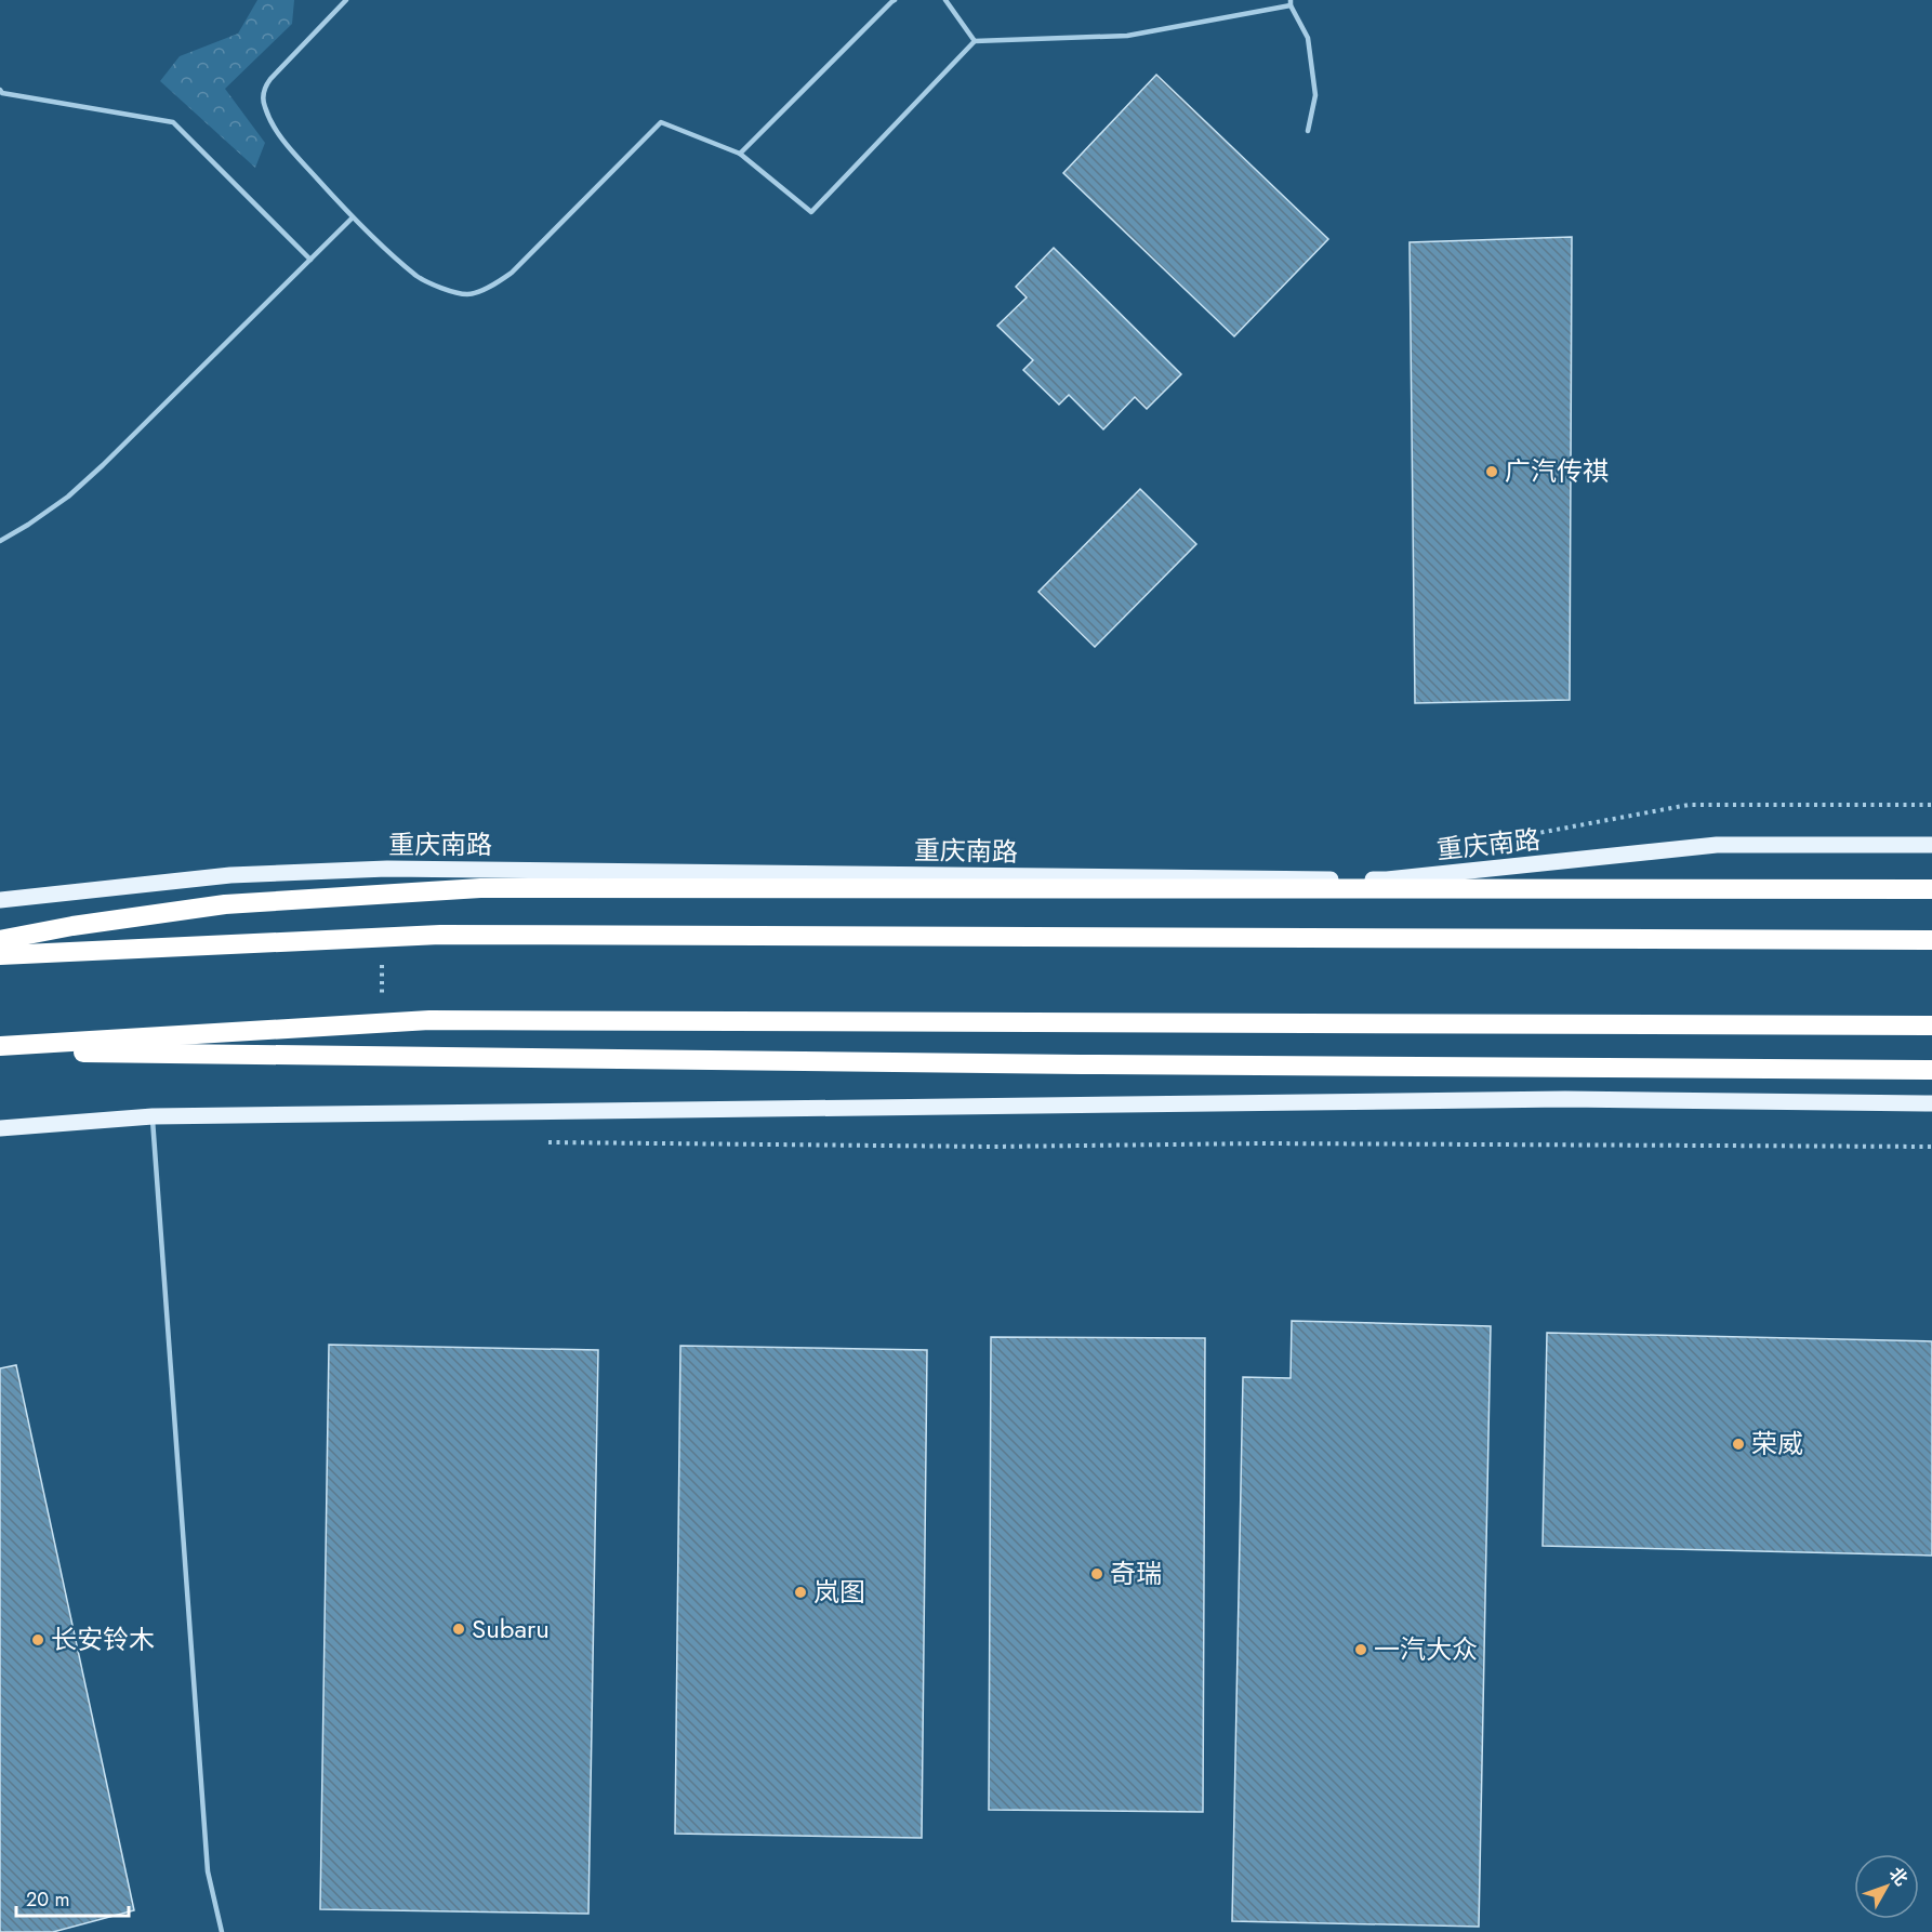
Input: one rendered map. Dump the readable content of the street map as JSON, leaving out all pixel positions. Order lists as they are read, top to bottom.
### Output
{
  "streets": {
    "main road": ["重庆南路"]
  },
  "places": [
    "广汽传祺",
    "荣威",
    "奇瑞",
    "岚图",
    "Subaru",
    "长安铃木",
    "一汽大众"
  ],
  "scale_bar": "20 m",
  "north": "top right"
}
